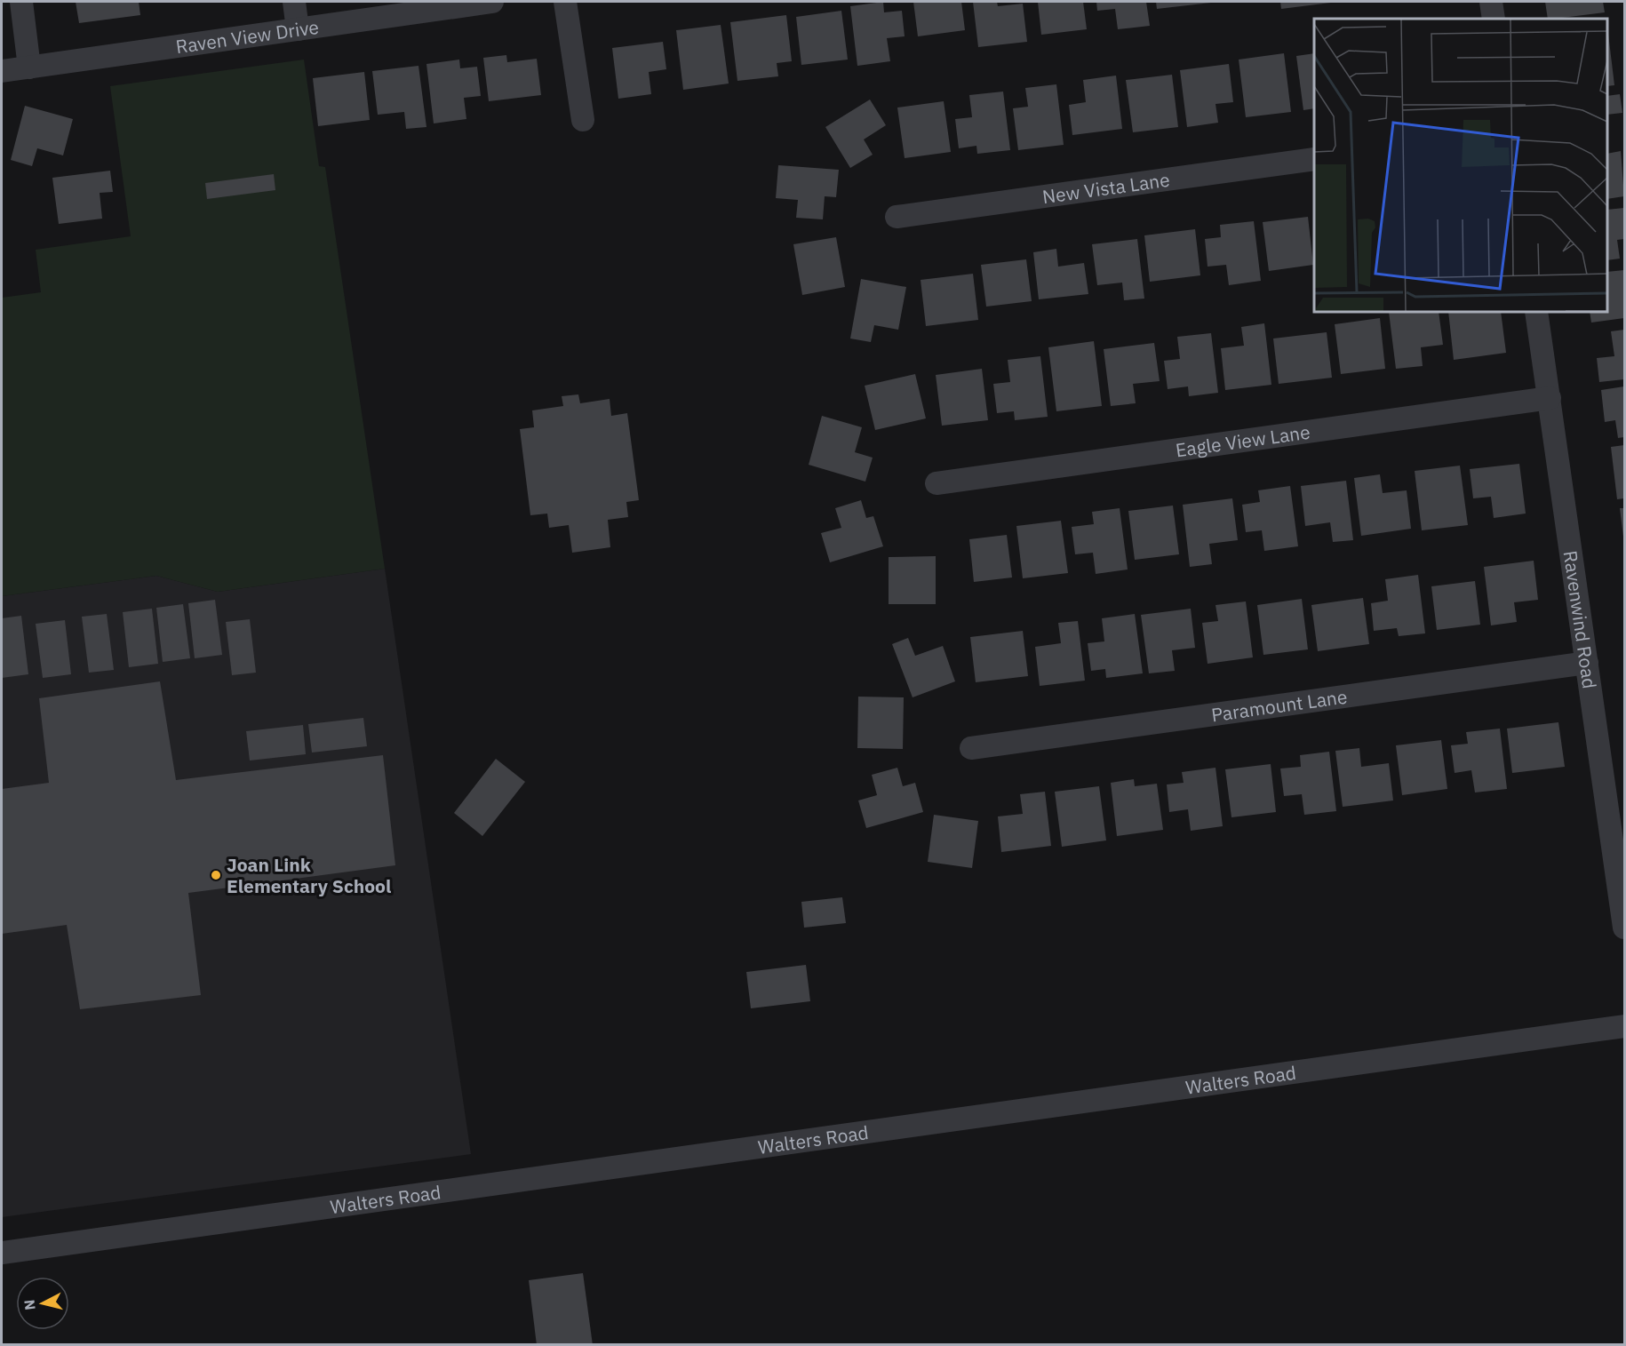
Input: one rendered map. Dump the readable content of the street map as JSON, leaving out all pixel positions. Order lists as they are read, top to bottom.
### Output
{
  "streets": {
    "street": [
      "Raven View Drive",
      "New Vista Lane",
      "Eagle View Lane",
      "Ravenwind Road",
      "Paramount Lane",
      "Walters Road"
    ]
  },
  "crossings": [
    ["Eagle View Lane", "Ravenwind Road"],
    ["Ravenwind Road", "Paramount Lane"]
  ],
  "places": ["Joan Link Elementary School"],
  "north": "left"
}
